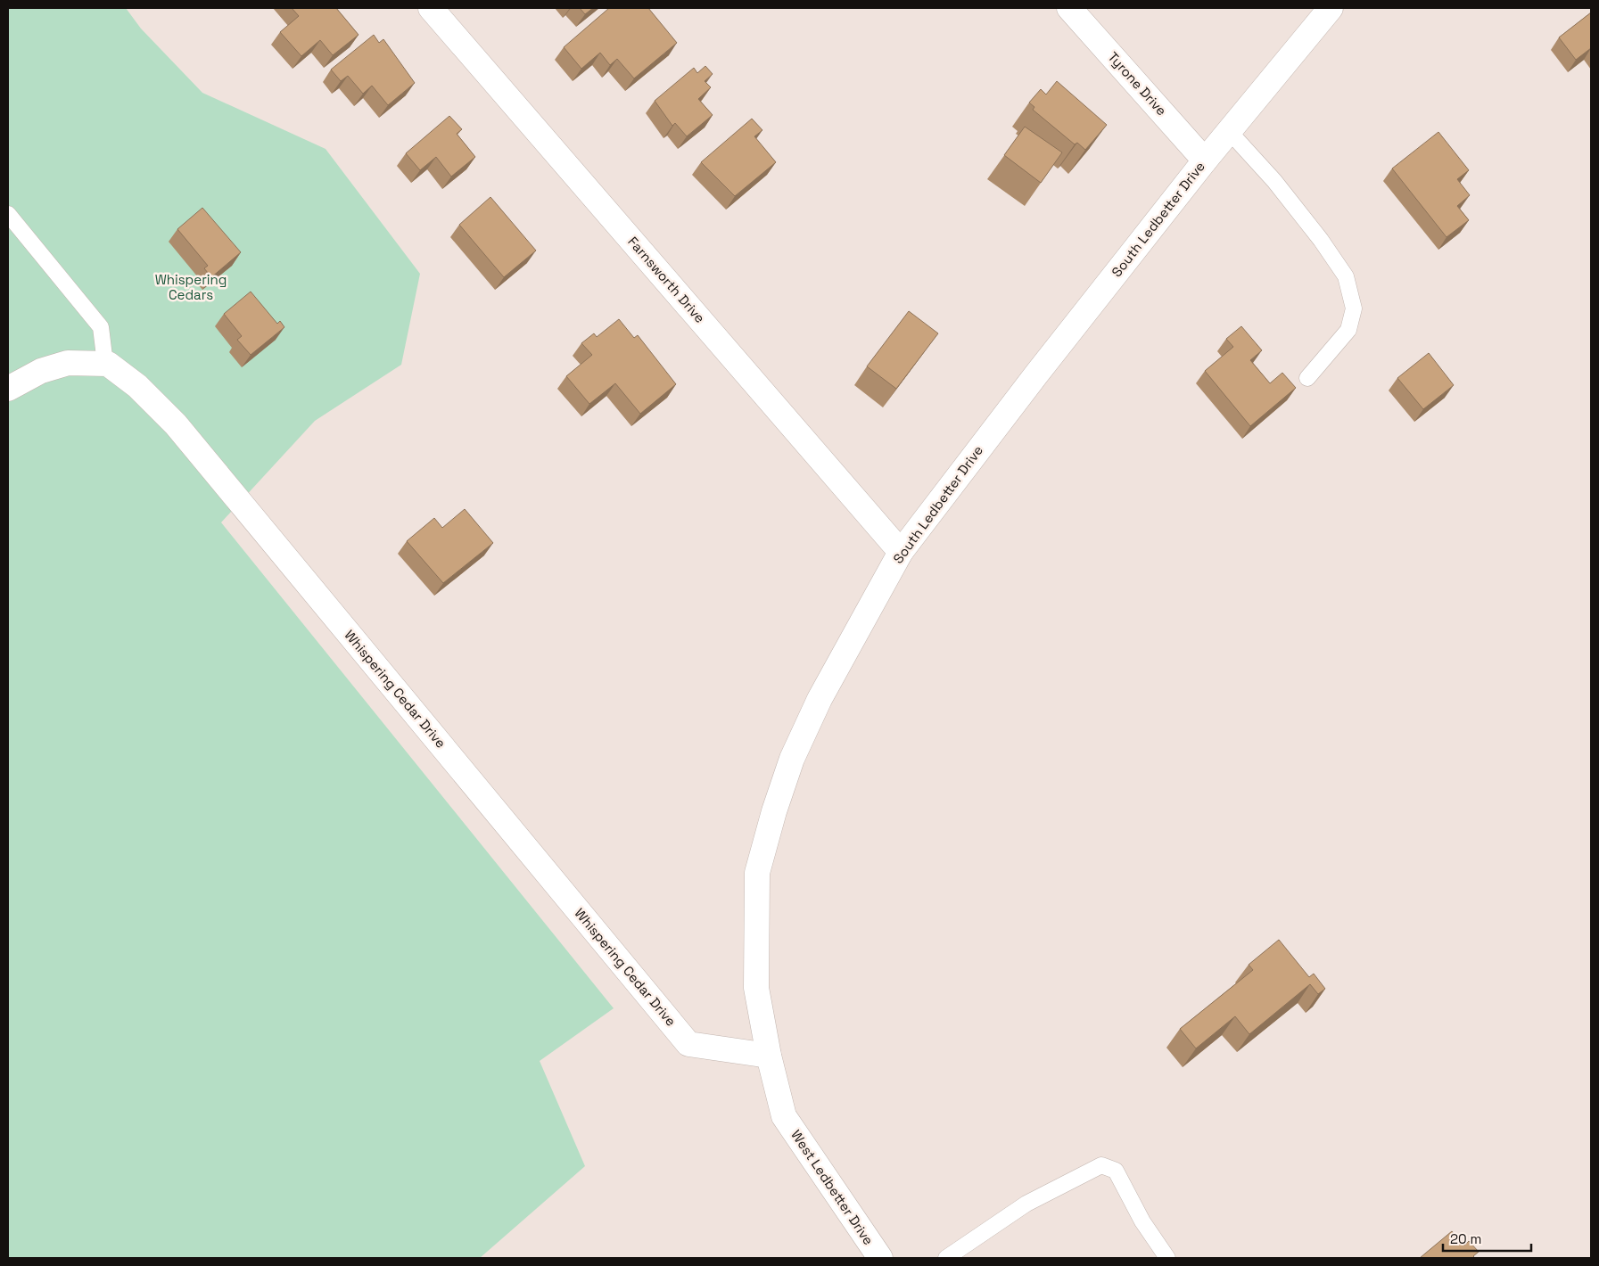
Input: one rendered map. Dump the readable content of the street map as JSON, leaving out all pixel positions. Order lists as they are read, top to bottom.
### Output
{
  "streets": {
    "street": [
      "Tyrone Drive",
      "South Ledbetter Drive",
      "Farnsworth Drive",
      "Whispering Cedar Drive",
      "West Ledbetter Drive"
    ]
  },
  "crossings": [
    ["Tyrone Drive", "South Ledbetter Drive"],
    ["South Ledbetter Drive", "Farnsworth Drive"],
    ["South Ledbetter Drive", "Whispering Cedar Drive"],
    ["South Ledbetter Drive", "West Ledbetter Drive"]
  ],
  "parks": ["Whispering Cedars"],
  "scale_bar": "20 m"
}
